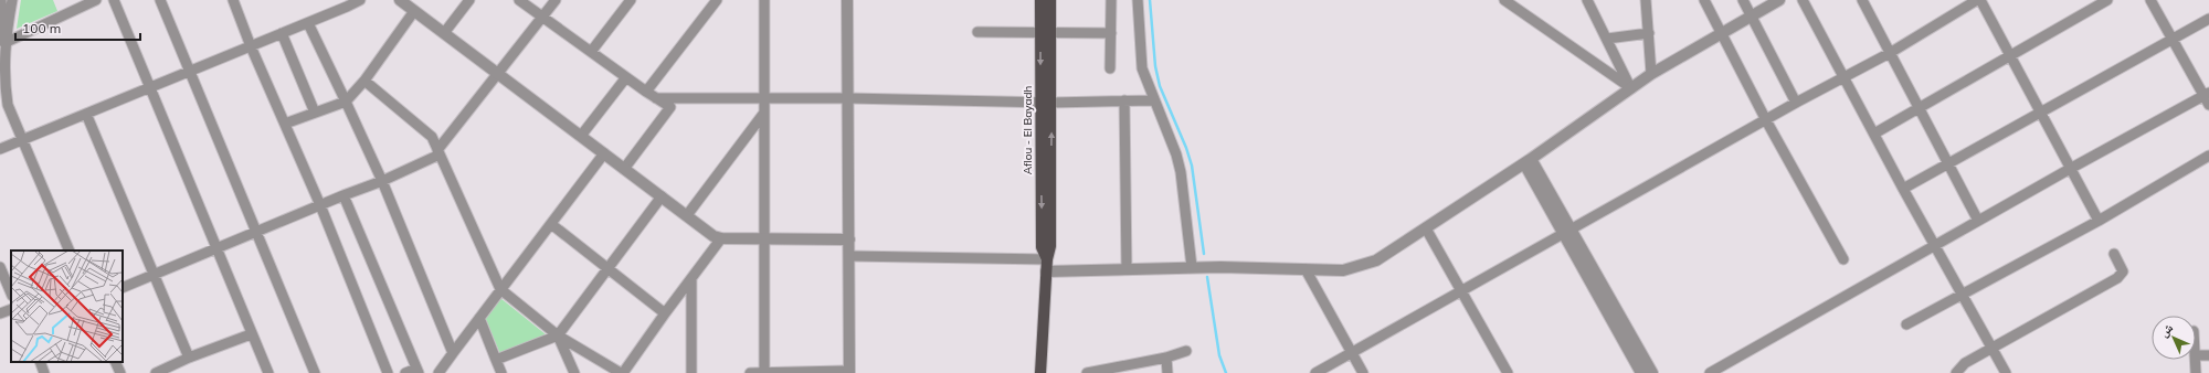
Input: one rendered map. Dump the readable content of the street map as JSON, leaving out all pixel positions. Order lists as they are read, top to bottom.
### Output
{
  "scale_bar": "100 m",
  "north": "top left"
}
